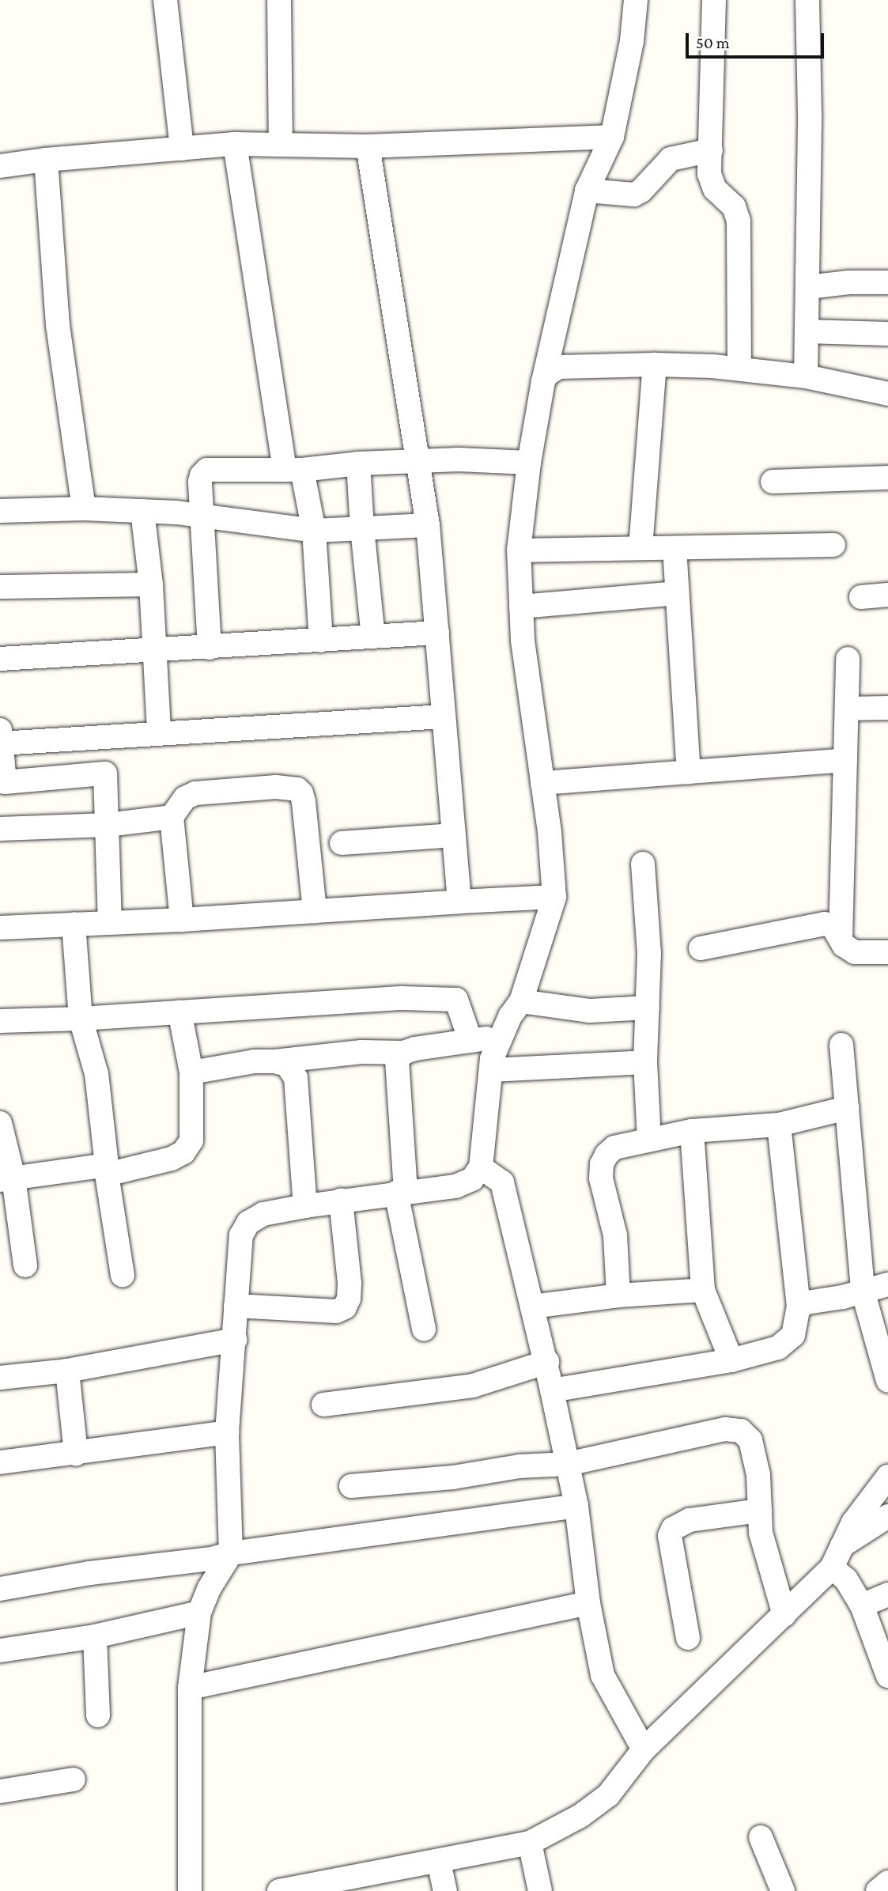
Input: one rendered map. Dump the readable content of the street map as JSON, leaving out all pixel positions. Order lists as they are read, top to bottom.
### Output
{
  "scale_bar": "50 m"
}
